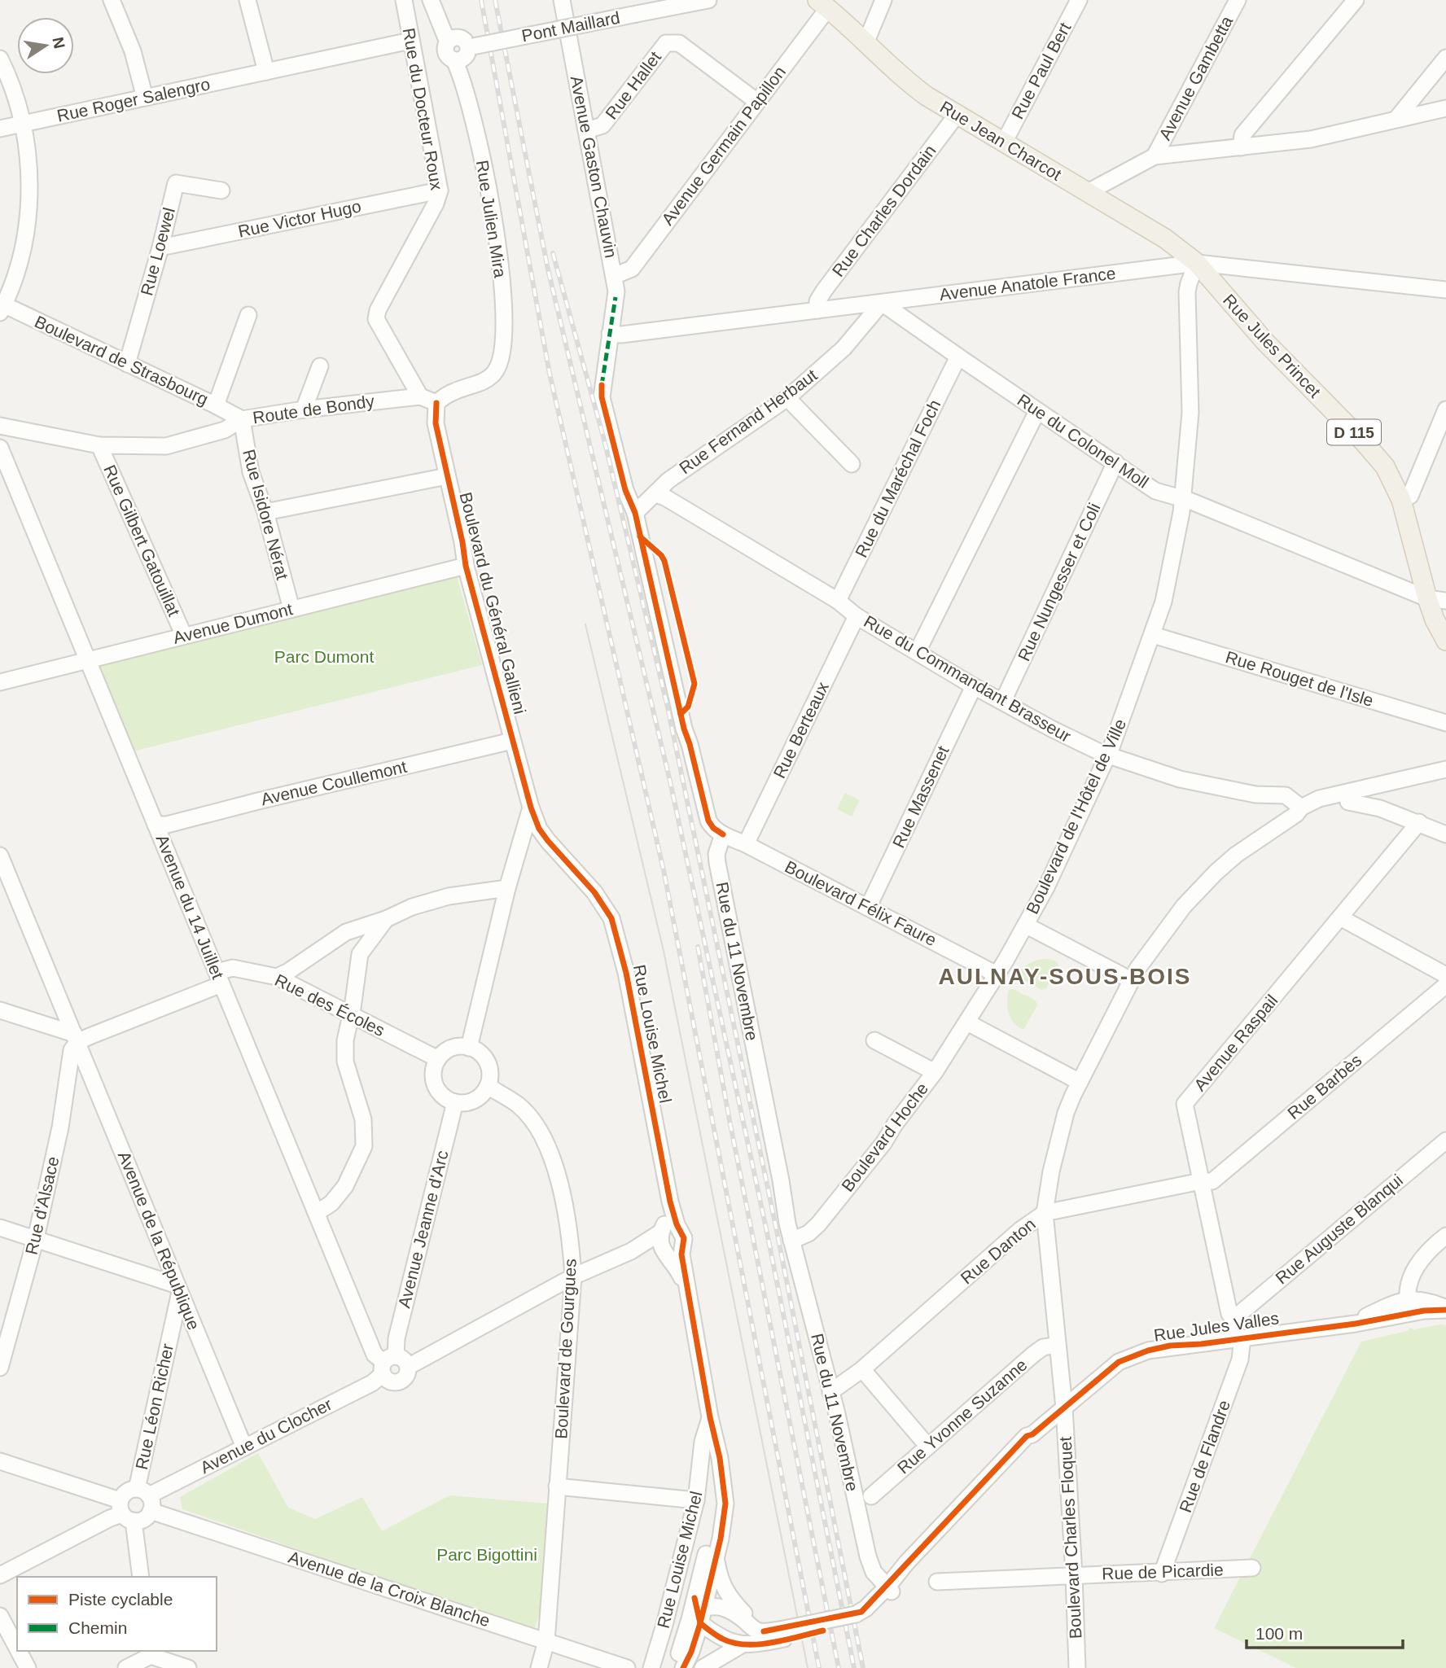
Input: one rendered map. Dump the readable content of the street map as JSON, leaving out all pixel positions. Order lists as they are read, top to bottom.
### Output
{
  "streets": {
    "main road": ["Rue Jean Charcot", "Rue Jules Princet", "D 115"],
    "street": [
      "Pont Maillard",
      "Rue Paul Bert",
      "Avenue Gambetta",
      "Rue Hallet",
      "Rue Roger Salengro",
      "Rue du Docteur Roux",
      "Avenue Germain Papillon",
      "Avenue Gaston Chauvin",
      "Rue Charles Dordain",
      "Rue Victor Hugo",
      "Rue Julien Mira",
      "Rue Loewel",
      "Avenue Anatole France",
      "Boulevard de Strasbourg",
      "Route de Bondy",
      "Rue Fernand Herbaut",
      "Rue du Colonel Moll",
      "Rue du Maréchal Foch",
      "Rue Isidore Nérat",
      "Rue Gilbert Gatouillat",
      "Rue Nungesser et Coli",
      "Boulevard du Général Gallieni",
      "Avenue Dumont",
      "Rue du Commandant Brasseur",
      "Rue Rouget de l'Isle",
      "Rue Berteaux",
      "Avenue Coullemont",
      "Rue Massenet",
      "Boulevard de l'Hôtel de Ville",
      "Boulevard Félix Faure",
      "Avenue du 14 Juillet",
      "Rue du 11 Novembre",
      "Rue des Écoles",
      "Rue Louise Michel",
      "Avenue Raspail",
      "Rue Barbès",
      "Boulevard Hoche",
      "Rue d'Alsace",
      "Avenue Jeanne d'Arc",
      "Rue Auguste Blanqui",
      "Avenue de la République",
      "Rue Danton",
      "Rue Jules Valles",
      "Boulevard de Gourgues",
      "Rue Léon Richer",
      "Rue Yvonne Suzanne",
      "Avenue du Clocher",
      "Rue de Flandre",
      "Boulevard Charles Floquet",
      "Rue de Picardie",
      "Avenue de la Croix Blanche"
    ]
  },
  "crossings": [
    ["Pont Maillard", "Rue Julien Mira"],
    ["Rue Paul Bert", "Rue Jean Charcot"],
    ["Rue Hallet", "Avenue Germain Papillon"],
    ["Rue Hallet", "Avenue Gaston Chauvin"],
    ["Rue Roger Salengro", "Rue du Docteur Roux"],
    ["Rue du Docteur Roux", "Rue Victor Hugo"],
    ["Rue du Docteur Roux", "Route de Bondy"],
    ["Rue Jean Charcot", "Avenue Germain Papillon"],
    ["Rue Jean Charcot", "Rue Charles Dordain"],
    ["Rue Jean Charcot", "Avenue Anatole France"],
    ["Rue Jean Charcot", "Rue Jules Princet"],
    ["Rue Jean Charcot", "Boulevard de l'Hôtel de Ville"],
    ["Avenue Germain Papillon", "Avenue Gaston Chauvin"],
    ["Avenue Gaston Chauvin", "Avenue Anatole France"],
    ["Rue Charles Dordain", "Avenue Anatole France"],
    ["Rue Victor Hugo", "Rue Loewel"],
    ["Rue Julien Mira", "Route de Bondy"],
    ["Rue Julien Mira", "Boulevard du Général Gallieni"],
    ["Rue Loewel", "Boulevard de Strasbourg"],
    ["Avenue Anatole France", "Rue Jules Princet"],
    ["Avenue Anatole France", "Rue Fernand Herbaut"],
    ["Avenue Anatole France", "Rue du Colonel Moll"],
    ["Avenue Anatole France", "Boulevard de l'Hôtel de Ville"],
    ["Rue Jules Princet", "Rue du Colonel Moll"],
    ["Rue Jules Princet", "Boulevard de l'Hôtel de Ville"],
    ["Boulevard de Strasbourg", "Route de Bondy"],
    ["Boulevard de Strasbourg", "Rue Isidore Nérat"],
    ["Route de Bondy", "Rue Isidore Nérat"],
    ["Route de Bondy", "Rue Gilbert Gatouillat"],
    ["Route de Bondy", "Boulevard du Général Gallieni"],
    ["Rue Fernand Herbaut", "Rue du Colonel Moll"],
    ["Rue Fernand Herbaut", "Rue du Commandant Brasseur"],
    ["Rue du Colonel Moll", "Rue du Maréchal Foch"],
    ["Rue du Colonel Moll", "Rue Nungesser et Coli"],
    ["Rue du Colonel Moll", "Boulevard de l'Hôtel de Ville"],
    ["Rue du Maréchal Foch", "Rue du Commandant Brasseur"],
    ["Rue Isidore Nérat", "Avenue Dumont"],
    ["Rue Gilbert Gatouillat", "Avenue Dumont"],
    ["Rue Nungesser et Coli", "Rue du Commandant Brasseur"],
    ["Boulevard du Général Gallieni", "Avenue Dumont"],
    ["Boulevard du Général Gallieni", "Avenue Coullemont"],
    ["Boulevard du Général Gallieni", "Rue Louise Michel"],
    ["Avenue Dumont", "Avenue du 14 Juillet"],
    ["Rue du Commandant Brasseur", "Rue Berteaux"],
    ["Rue du Commandant Brasseur", "Rue Massenet"],
    ["Rue du Commandant Brasseur", "Boulevard de l'Hôtel de Ville"],
    ["Rue du Commandant Brasseur", "Boulevard Charles Floquet"],
    ["Rue Rouget de l'Isle", "Boulevard de l'Hôtel de Ville"],
    ["Rue Berteaux", "Boulevard Félix Faure"],
    ["Avenue Coullemont", "Avenue du 14 Juillet"],
    ["Rue Massenet", "Boulevard Félix Faure"],
    ["Boulevard de l'Hôtel de Ville", "Boulevard Félix Faure"],
    ["Boulevard de l'Hôtel de Ville", "Boulevard Hoche"],
    ["Boulevard Félix Faure", "Rue du 11 Novembre"],
    ["Avenue du 14 Juillet", "Rue des Écoles"],
    ["Avenue du 14 Juillet", "Avenue Jeanne d'Arc"],
    ["Avenue du 14 Juillet", "Avenue du Clocher"],
    ["Rue du 11 Novembre", "Boulevard Hoche"],
    ["Rue du 11 Novembre", "Rue Danton"],
    ["Rue du 11 Novembre", "Rue Jules Valles"],
    ["Rue des Écoles", "Rue d'Alsace"],
    ["Rue des Écoles", "Avenue Jeanne d'Arc"],
    ["Rue des Écoles", "Avenue de la République"],
    ["Rue des Écoles", "Boulevard de Gourgues"],
    ["Avenue Raspail", "Rue Barbès"],
    ["Avenue Raspail", "Rue Auguste Blanqui"],
    ["Avenue Raspail", "Rue Danton"],
    ["Avenue Raspail", "Rue Jules Valles"],
    ["Avenue Raspail", "Rue de Flandre"],
    ["Rue Barbès", "Rue Danton"],
    ["Rue d'Alsace", "Avenue de la République"],
    ["Avenue Jeanne d'Arc", "Boulevard de Gourgues"],
    ["Avenue Jeanne d'Arc", "Avenue du Clocher"],
    ["Avenue de la République", "Rue Léon Richer"],
    ["Avenue de la République", "Avenue du Clocher"],
    ["Rue Danton", "Boulevard Charles Floquet"],
    ["Rue Jules Valles", "Rue de Flandre"],
    ["Rue Jules Valles", "Boulevard Charles Floquet"],
    ["Boulevard de Gourgues", "Avenue de la Croix Blanche"],
    ["Rue Léon Richer", "Avenue du Clocher"],
    ["Rue Léon Richer", "Avenue de la Croix Blanche"],
    ["Rue Yvonne Suzanne", "Boulevard Charles Floquet"],
    ["Avenue du Clocher", "Avenue de la Croix Blanche"],
    ["Rue de Flandre", "Rue de Picardie"],
    ["Boulevard Charles Floquet", "Rue de Picardie"]
  ],
  "districts": ["AULNAY-SOUS-BOIS"],
  "parks": ["Parc Dumont", "Parc Bigottini"],
  "legend": ["Piste cyclable", "Chemin"],
  "scale_bar": "100 m",
  "north": "right"
}
